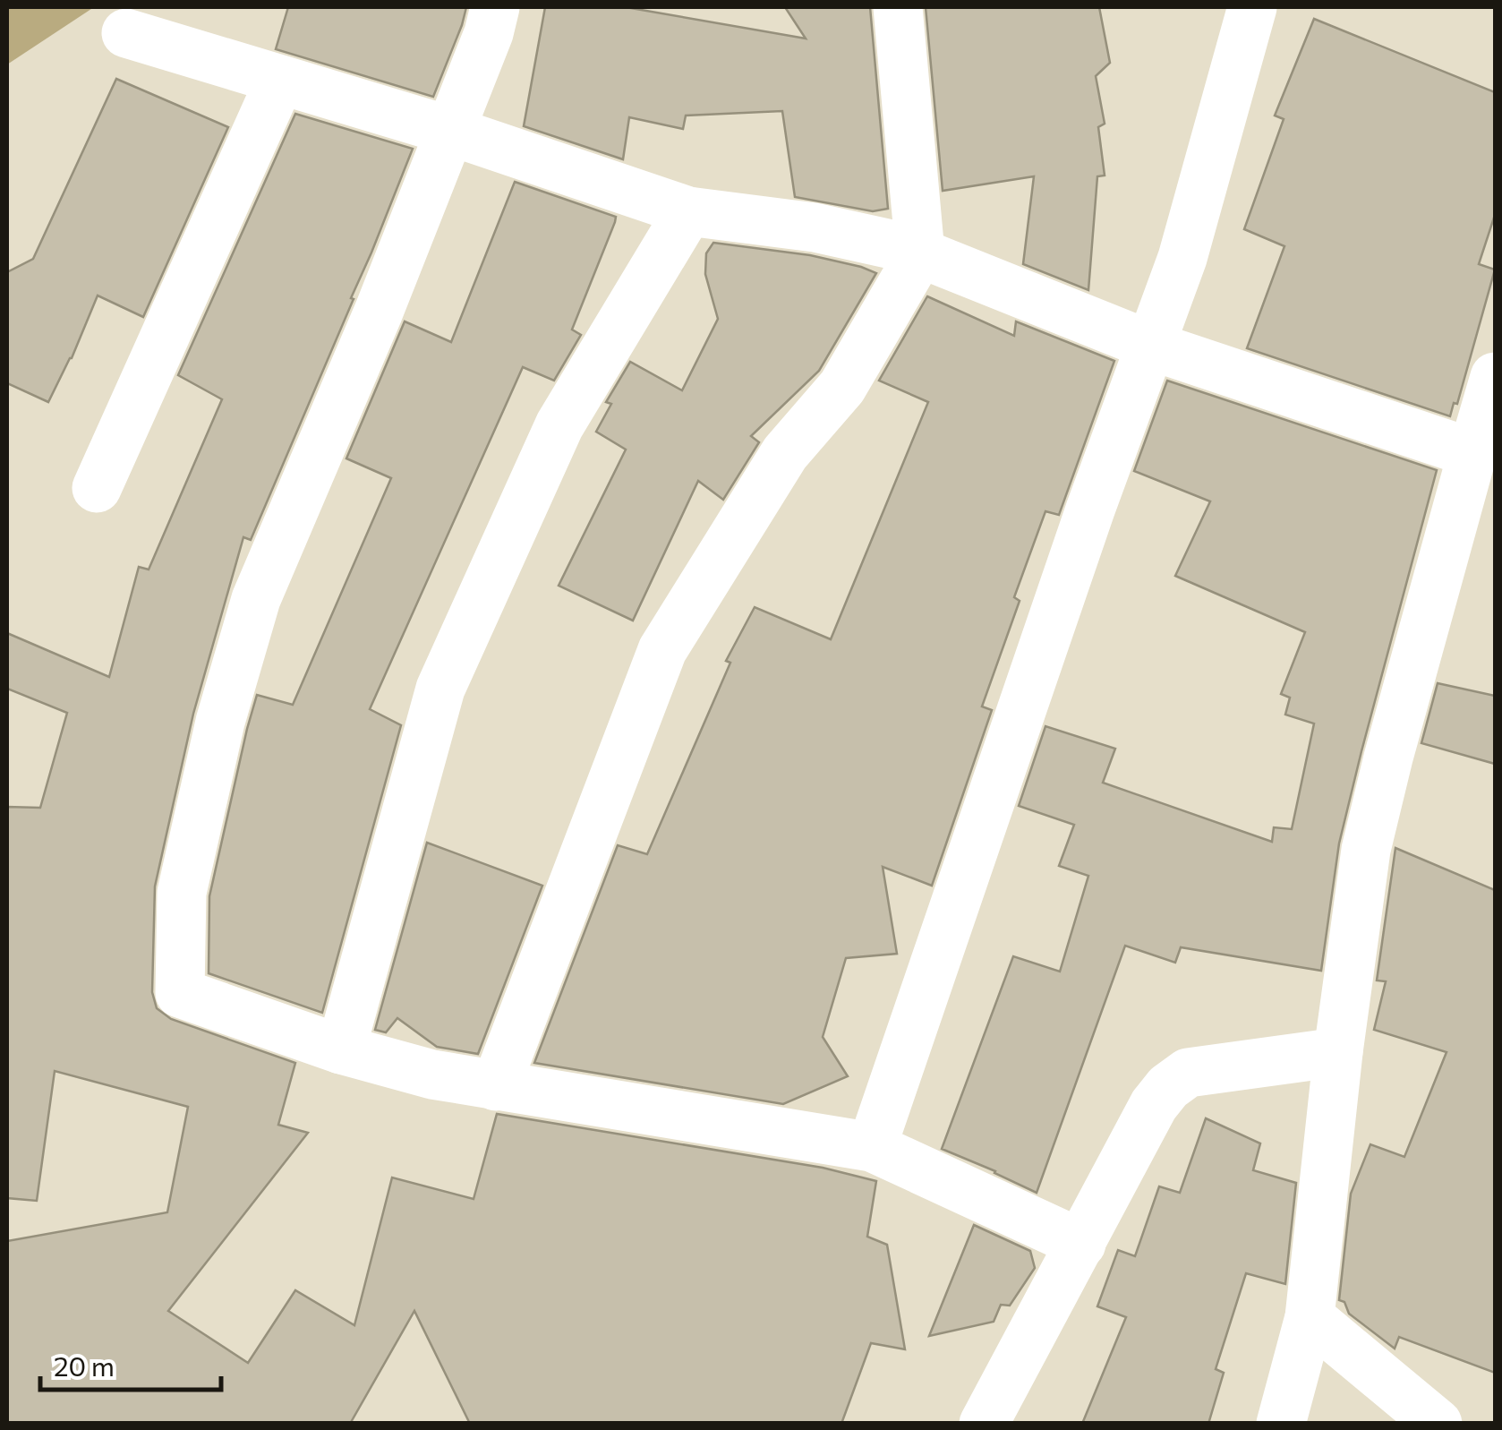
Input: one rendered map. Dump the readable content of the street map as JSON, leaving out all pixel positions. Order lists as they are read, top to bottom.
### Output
{
  "scale_bar": "20 m"
}
